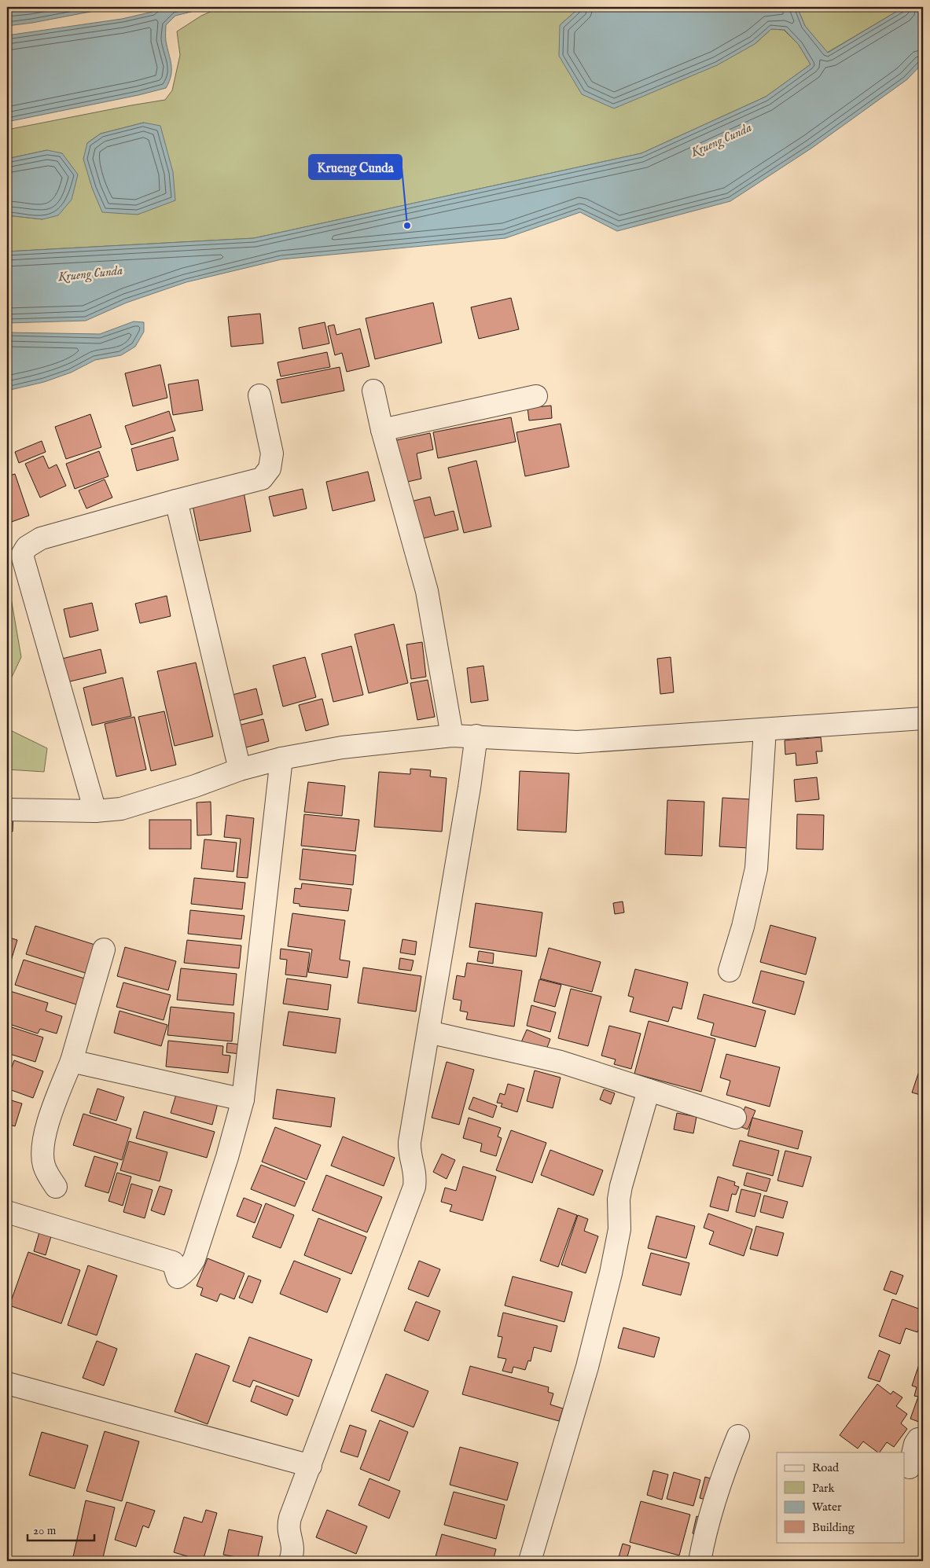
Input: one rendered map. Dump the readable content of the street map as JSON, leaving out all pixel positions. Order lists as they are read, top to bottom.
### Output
{
  "water": ["Krueng Cunda"],
  "places": ["Krueng Cunda"],
  "legend": [
    "Road",
    "Park",
    "Water",
    "Building"
  ],
  "scale_bar": "20 m"
}
